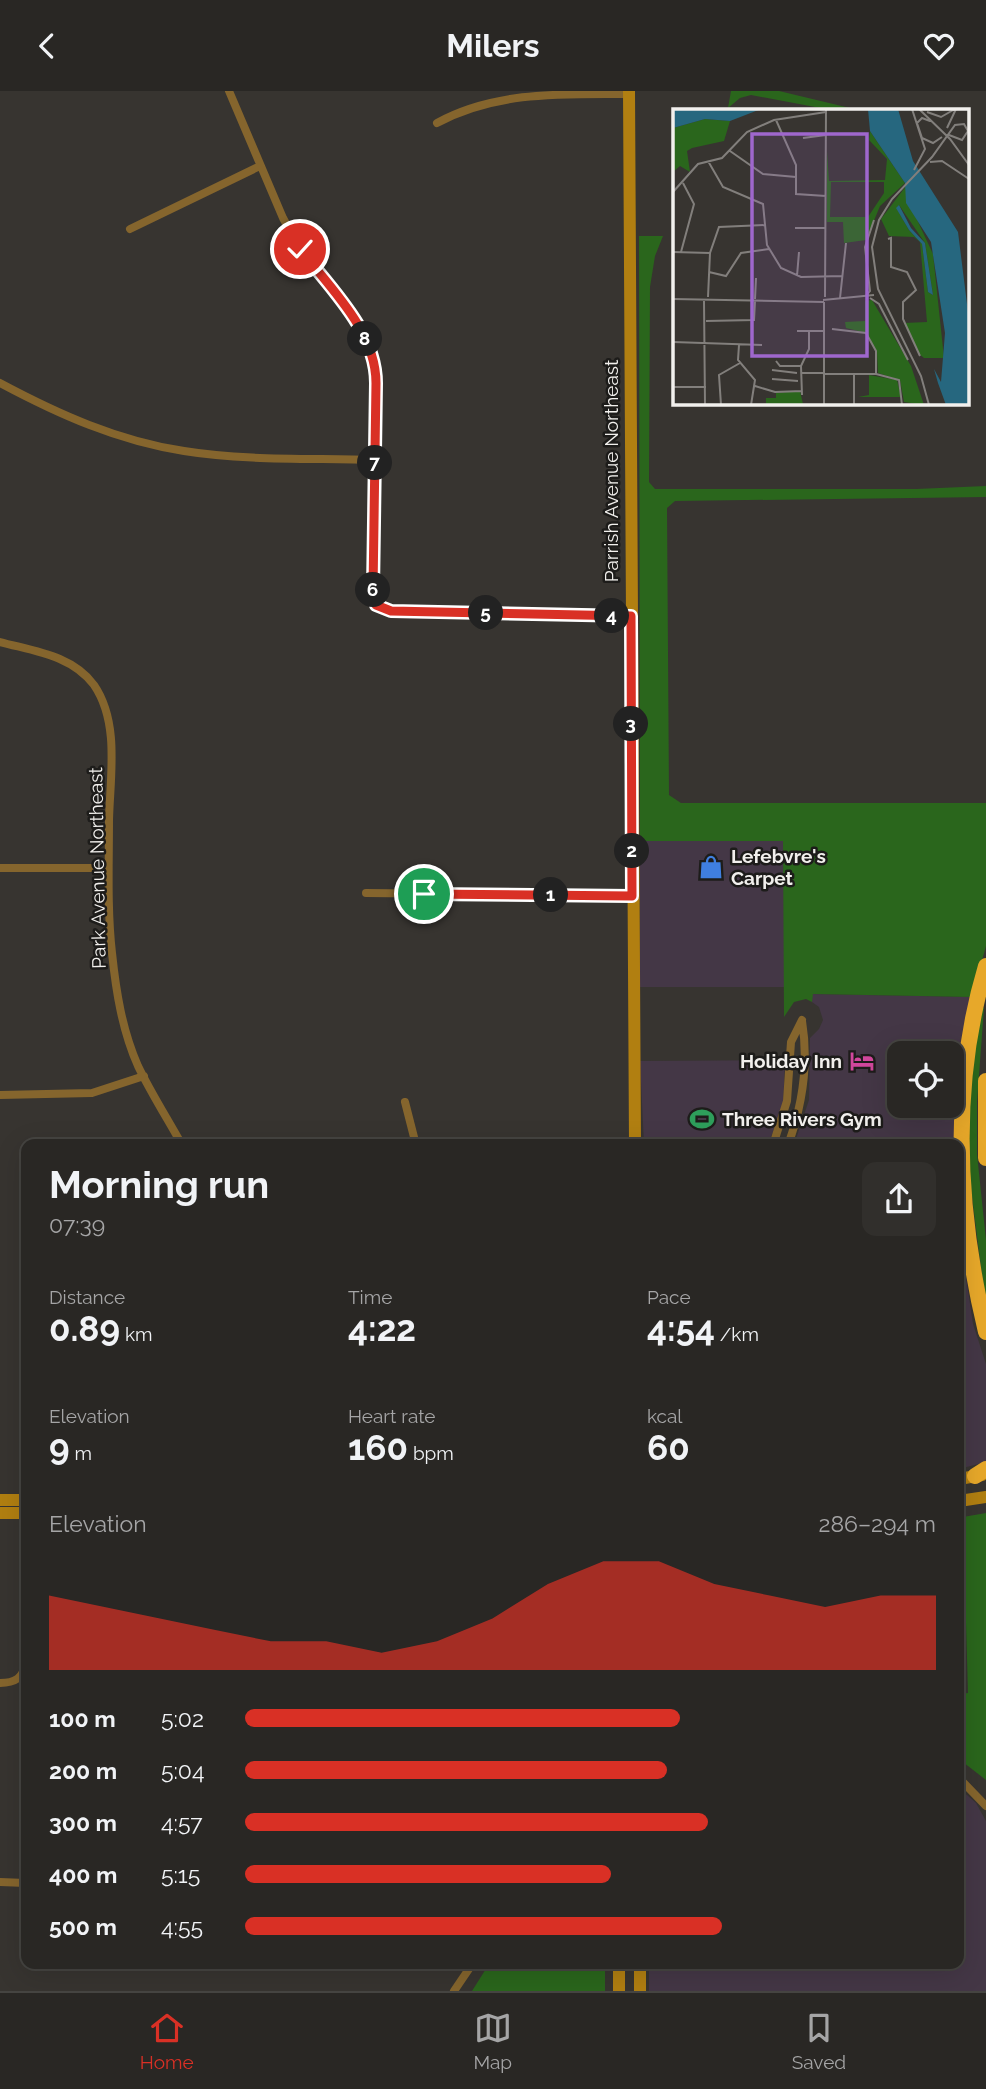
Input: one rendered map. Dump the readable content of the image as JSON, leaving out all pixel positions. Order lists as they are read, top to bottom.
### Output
{
  "streets": {
    "main road": ["Parrish Avenue Northeast"],
    "street": ["Park Avenue Northeast"]
  },
  "places": {
    "shop": ["Lefebvre's Carpet"],
    "hotel": ["Holiday Inn"],
    "sports": ["Three Rivers Gym"]
  },
  "page": {
    "header": "Milers",
    "pins": [
      "8",
      "7",
      "6",
      "5",
      "4",
      "3",
      "2",
      "1"
    ],
    "heading": ["Morning run", "07:39"],
    "stats": [
      ["Distance", "0.89 km"],
      ["Time", "4:22"],
      ["Pace", "4:54 /km"],
      ["Elevation", "9 m"],
      ["Heart rate", "160 bpm"],
      ["kcal", "60"]
    ],
    "chart": ["Elevation", "286–294 m"],
    "list": [
      {
        "name": "100 m",
        "note": "5:02"
      },
      {
        "name": "200 m",
        "note": "5:04"
      },
      {
        "name": "300 m",
        "note": "4:57"
      },
      {
        "name": "400 m",
        "note": "5:15"
      },
      {
        "name": "500 m",
        "note": "4:55"
      }
    ],
    "tabs": ["Home", "Map", "Saved"]
  }
}
